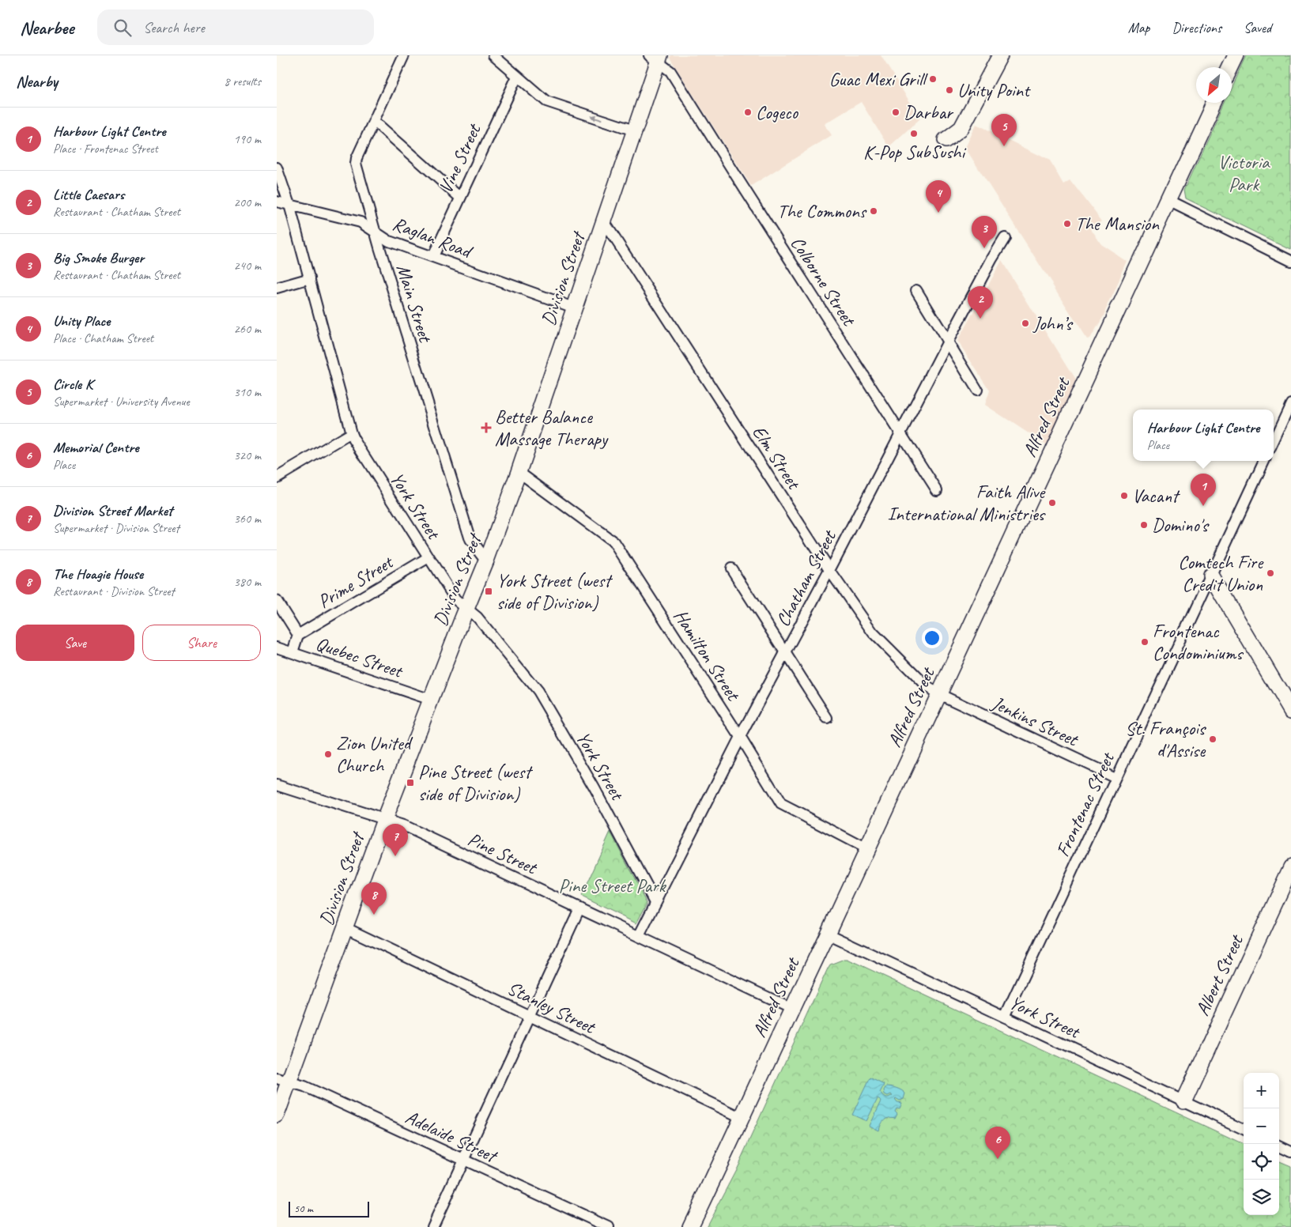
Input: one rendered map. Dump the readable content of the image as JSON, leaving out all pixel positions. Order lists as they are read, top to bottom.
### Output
{
  "streets": {
    "street": [
      "Vine Street",
      "Raglan Road",
      "Division Street",
      "Colborne Street",
      "Main Street",
      "Alfred Street",
      "Elm Street",
      "York Street",
      "Chatham Street",
      "Prime Street",
      "Hamilton Street",
      "Quebec Street",
      "Jenkins Street",
      "Frontenac Street",
      "Pine Street",
      "Albert Street",
      "Stanley Street",
      "Adelaide Street"
    ]
  },
  "crossings": [
    ["Vine Street", "Raglan Road"],
    ["Raglan Road", "Division Street"],
    ["Raglan Road", "Main Street"],
    ["Raglan Road", "York Street"],
    ["Division Street", "Colborne Street"],
    ["Division Street", "Main Street"],
    ["Division Street", "Elm Street"],
    ["Division Street", "York Street"],
    ["Division Street", "Hamilton Street"],
    ["Division Street", "Quebec Street"],
    ["Division Street", "Pine Street"],
    ["Division Street", "Stanley Street"],
    ["Division Street", "Adelaide Street"],
    ["Colborne Street", "Chatham Street"],
    ["Alfred Street", "Elm Street"],
    ["Alfred Street", "York Street"],
    ["Alfred Street", "Hamilton Street"],
    ["Alfred Street", "Jenkins Street"],
    ["Alfred Street", "Pine Street"],
    ["Alfred Street", "Stanley Street"],
    ["Elm Street", "Chatham Street"],
    ["Elm Street", "Jenkins Street"],
    ["York Street", "Chatham Street"],
    ["York Street", "Prime Street"],
    ["York Street", "Frontenac Street"],
    ["York Street", "Albert Street"],
    ["Chatham Street", "Hamilton Street"],
    ["Chatham Street", "Pine Street"],
    ["Jenkins Street", "Frontenac Street"]
  ],
  "parks": ["Victoria Park", "Pine Street Park"],
  "places": {
    "other": [
      "Guac Mexi Grill",
      "Unity Point",
      "Cogeco",
      "Darbar",
      "K-Pop SubSushi",
      "The Commons",
      "The Mansion",
      "John’s",
      "Vacant",
      "Faith Alive International Ministries",
      "Domino's",
      "Comtech Fire Credit Union",
      "Frontenac Condominiums",
      "St. François d'Assise",
      "Zion United Church"
    ],
    "health": ["Better Balance Massage Therapy"],
    "transit": ["York Street (west side of Division)", "Pine Street (west side of Division)"]
  },
  "scale_bar": "50 m",
  "north": "bottom left",
  "page": {
    "header": "Nearbee",
    "search": "Search here",
    "nav": ["Map", "Directions", "Saved"],
    "heading": ["Nearby", "8 results"],
    "list": [
      {
        "mark": "1",
        "name": "Harbour Light Centre",
        "note": "Place · Frontenac Street",
        "value": "190 m"
      },
      {
        "mark": "2",
        "name": "Little Caesars",
        "note": "Restaurant · Chatham Street",
        "value": "200 m"
      },
      {
        "mark": "3",
        "name": "Big Smoke Burger",
        "note": "Restaurant · Chatham Street",
        "value": "240 m"
      },
      {
        "mark": "4",
        "name": "Unity Place",
        "note": "Place · Chatham Street",
        "value": "260 m"
      },
      {
        "mark": "5",
        "name": "Circle K",
        "note": "Supermarket · University Avenue",
        "value": "310 m"
      },
      {
        "mark": "6",
        "name": "Memorial Centre",
        "note": "Place",
        "value": "320 m"
      },
      {
        "mark": "7",
        "name": "Division Street Market",
        "note": "Supermarket · Division Street",
        "value": "360 m"
      },
      {
        "mark": "8",
        "name": "The Hoagie House",
        "note": "Restaurant · Division Street",
        "value": "380 m"
      }
    ],
    "pins": [
      "5",
      "4",
      "3",
      "2",
      "1",
      "7",
      "8",
      "6"
    ],
    "popup": ["Harbour Light Centre", "Place"],
    "buttons": ["Save", "Share"],
    "map_buttons": ["+", "−"],
    "scale": "50 m"
  }
}
